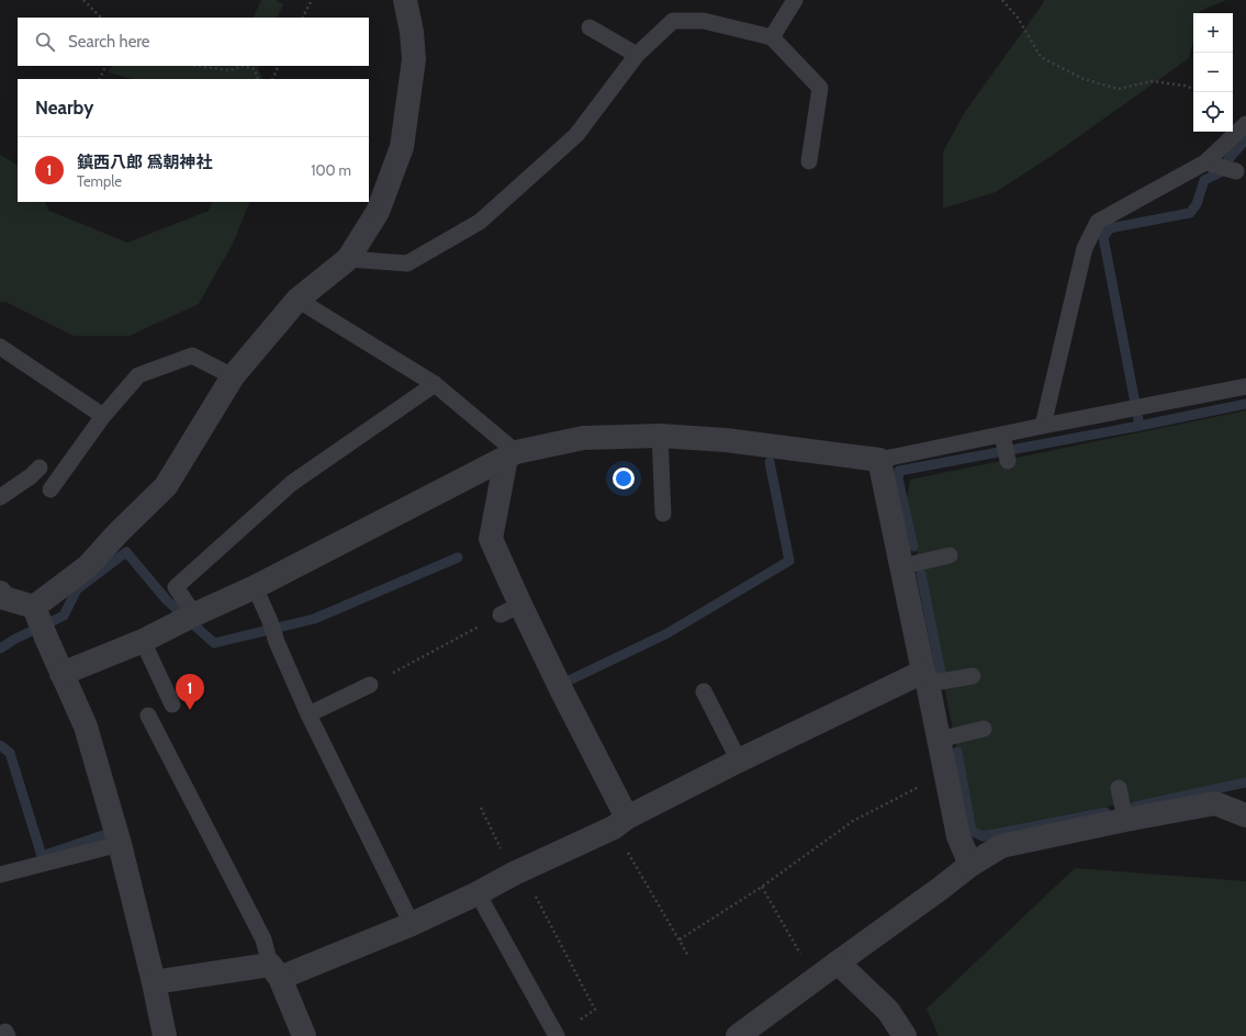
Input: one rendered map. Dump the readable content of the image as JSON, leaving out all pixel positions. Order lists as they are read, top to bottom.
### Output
{
  "page": {
    "map_buttons": ["+", "−"],
    "search": "Search here",
    "heading": "Nearby",
    "list": [
      {
        "mark": "1",
        "name": "鎮西八郎 爲朝神社",
        "note": "Temple",
        "value": "100 m"
      }
    ],
    "pins": "1"
  }
}
